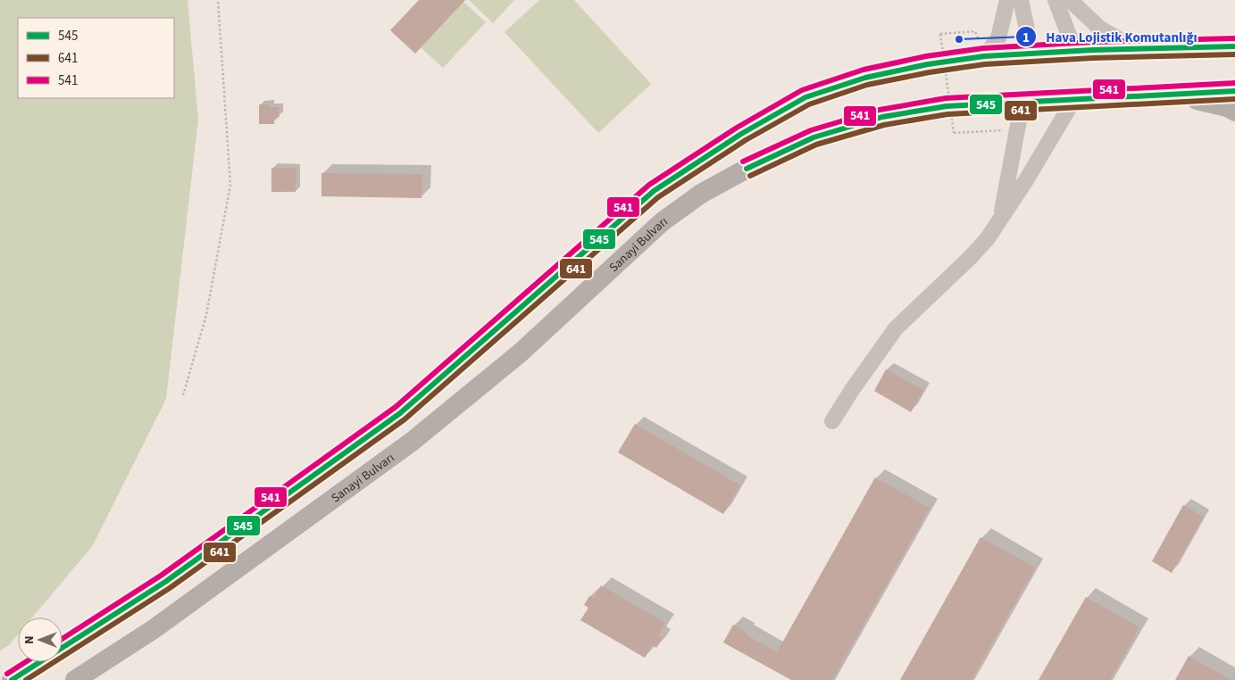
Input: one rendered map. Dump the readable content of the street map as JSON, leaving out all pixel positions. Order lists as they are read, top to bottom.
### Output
{
  "streets": {
    "main road": ["Sanayi Bulvarı"]
  },
  "places": ["Hava Lojistik Komutanlığı"],
  "lines": ["transit line 541", "transit line 545", "transit line 641"],
  "legend": ["545", "641", "541"],
  "north": "left"
}
